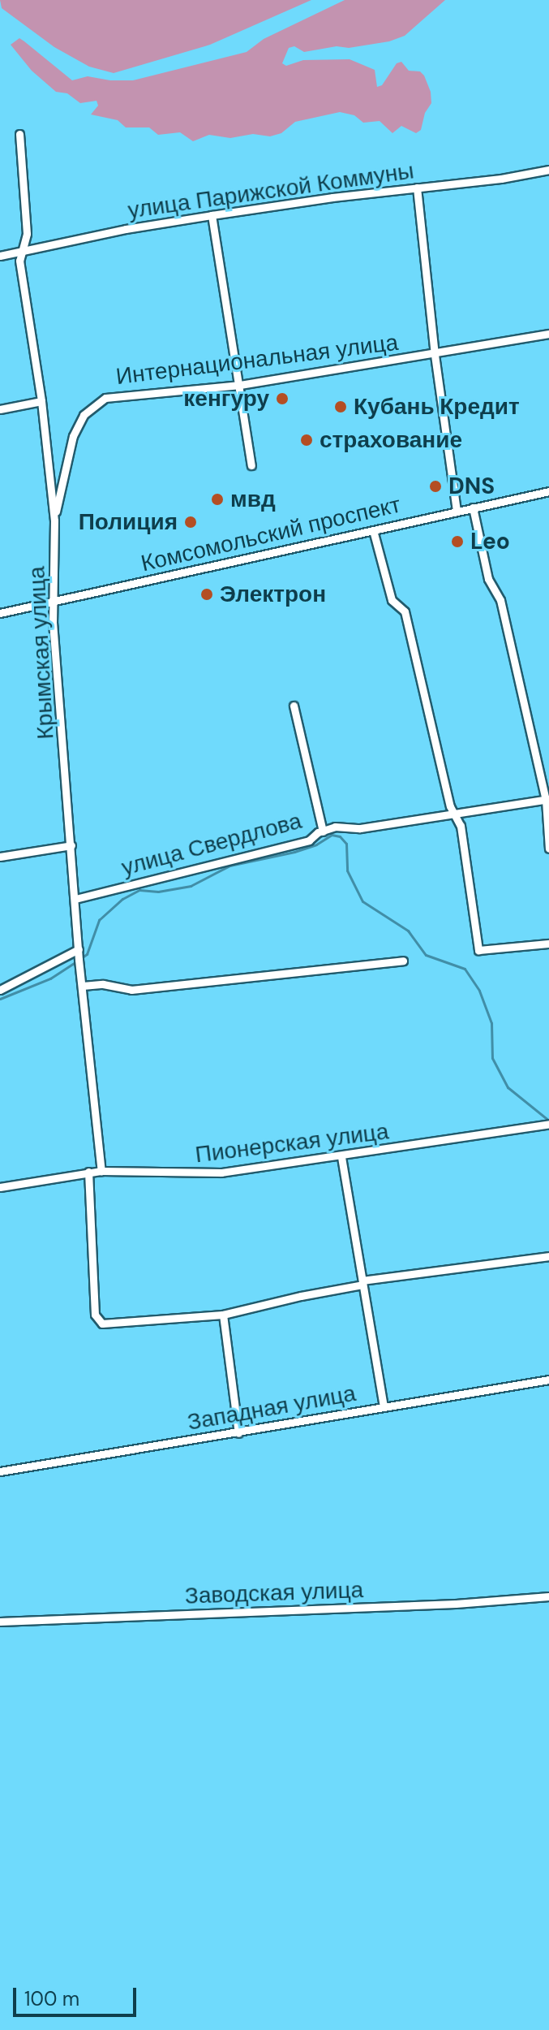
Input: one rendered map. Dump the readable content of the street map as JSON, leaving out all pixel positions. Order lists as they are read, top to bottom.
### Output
{
  "streets": {
    "street": [
      "улица Парижской Коммуны",
      "Интернациональная улица",
      "Комсомольский проспект",
      "Крымская улица",
      "улица Свердлова",
      "Пионерская улица",
      "Западная улица",
      "Заводская улица"
    ]
  },
  "crossings": [
    ["улица Парижской Коммуны", "Крымская улица"],
    ["Интернациональная улица", "Крымская улица"],
    ["Комсомольский проспект", "Крымская улица"],
    ["Крымская улица", "улица Свердлова"],
    ["Крымская улица", "Пионерская улица"]
  ],
  "places": [
    "кенгуру",
    "Кубань Кредит",
    "страхование",
    "DNS",
    "мвд",
    "Полиция",
    "Leo",
    "Электрон"
  ],
  "scale_bar": "100 m"
}
